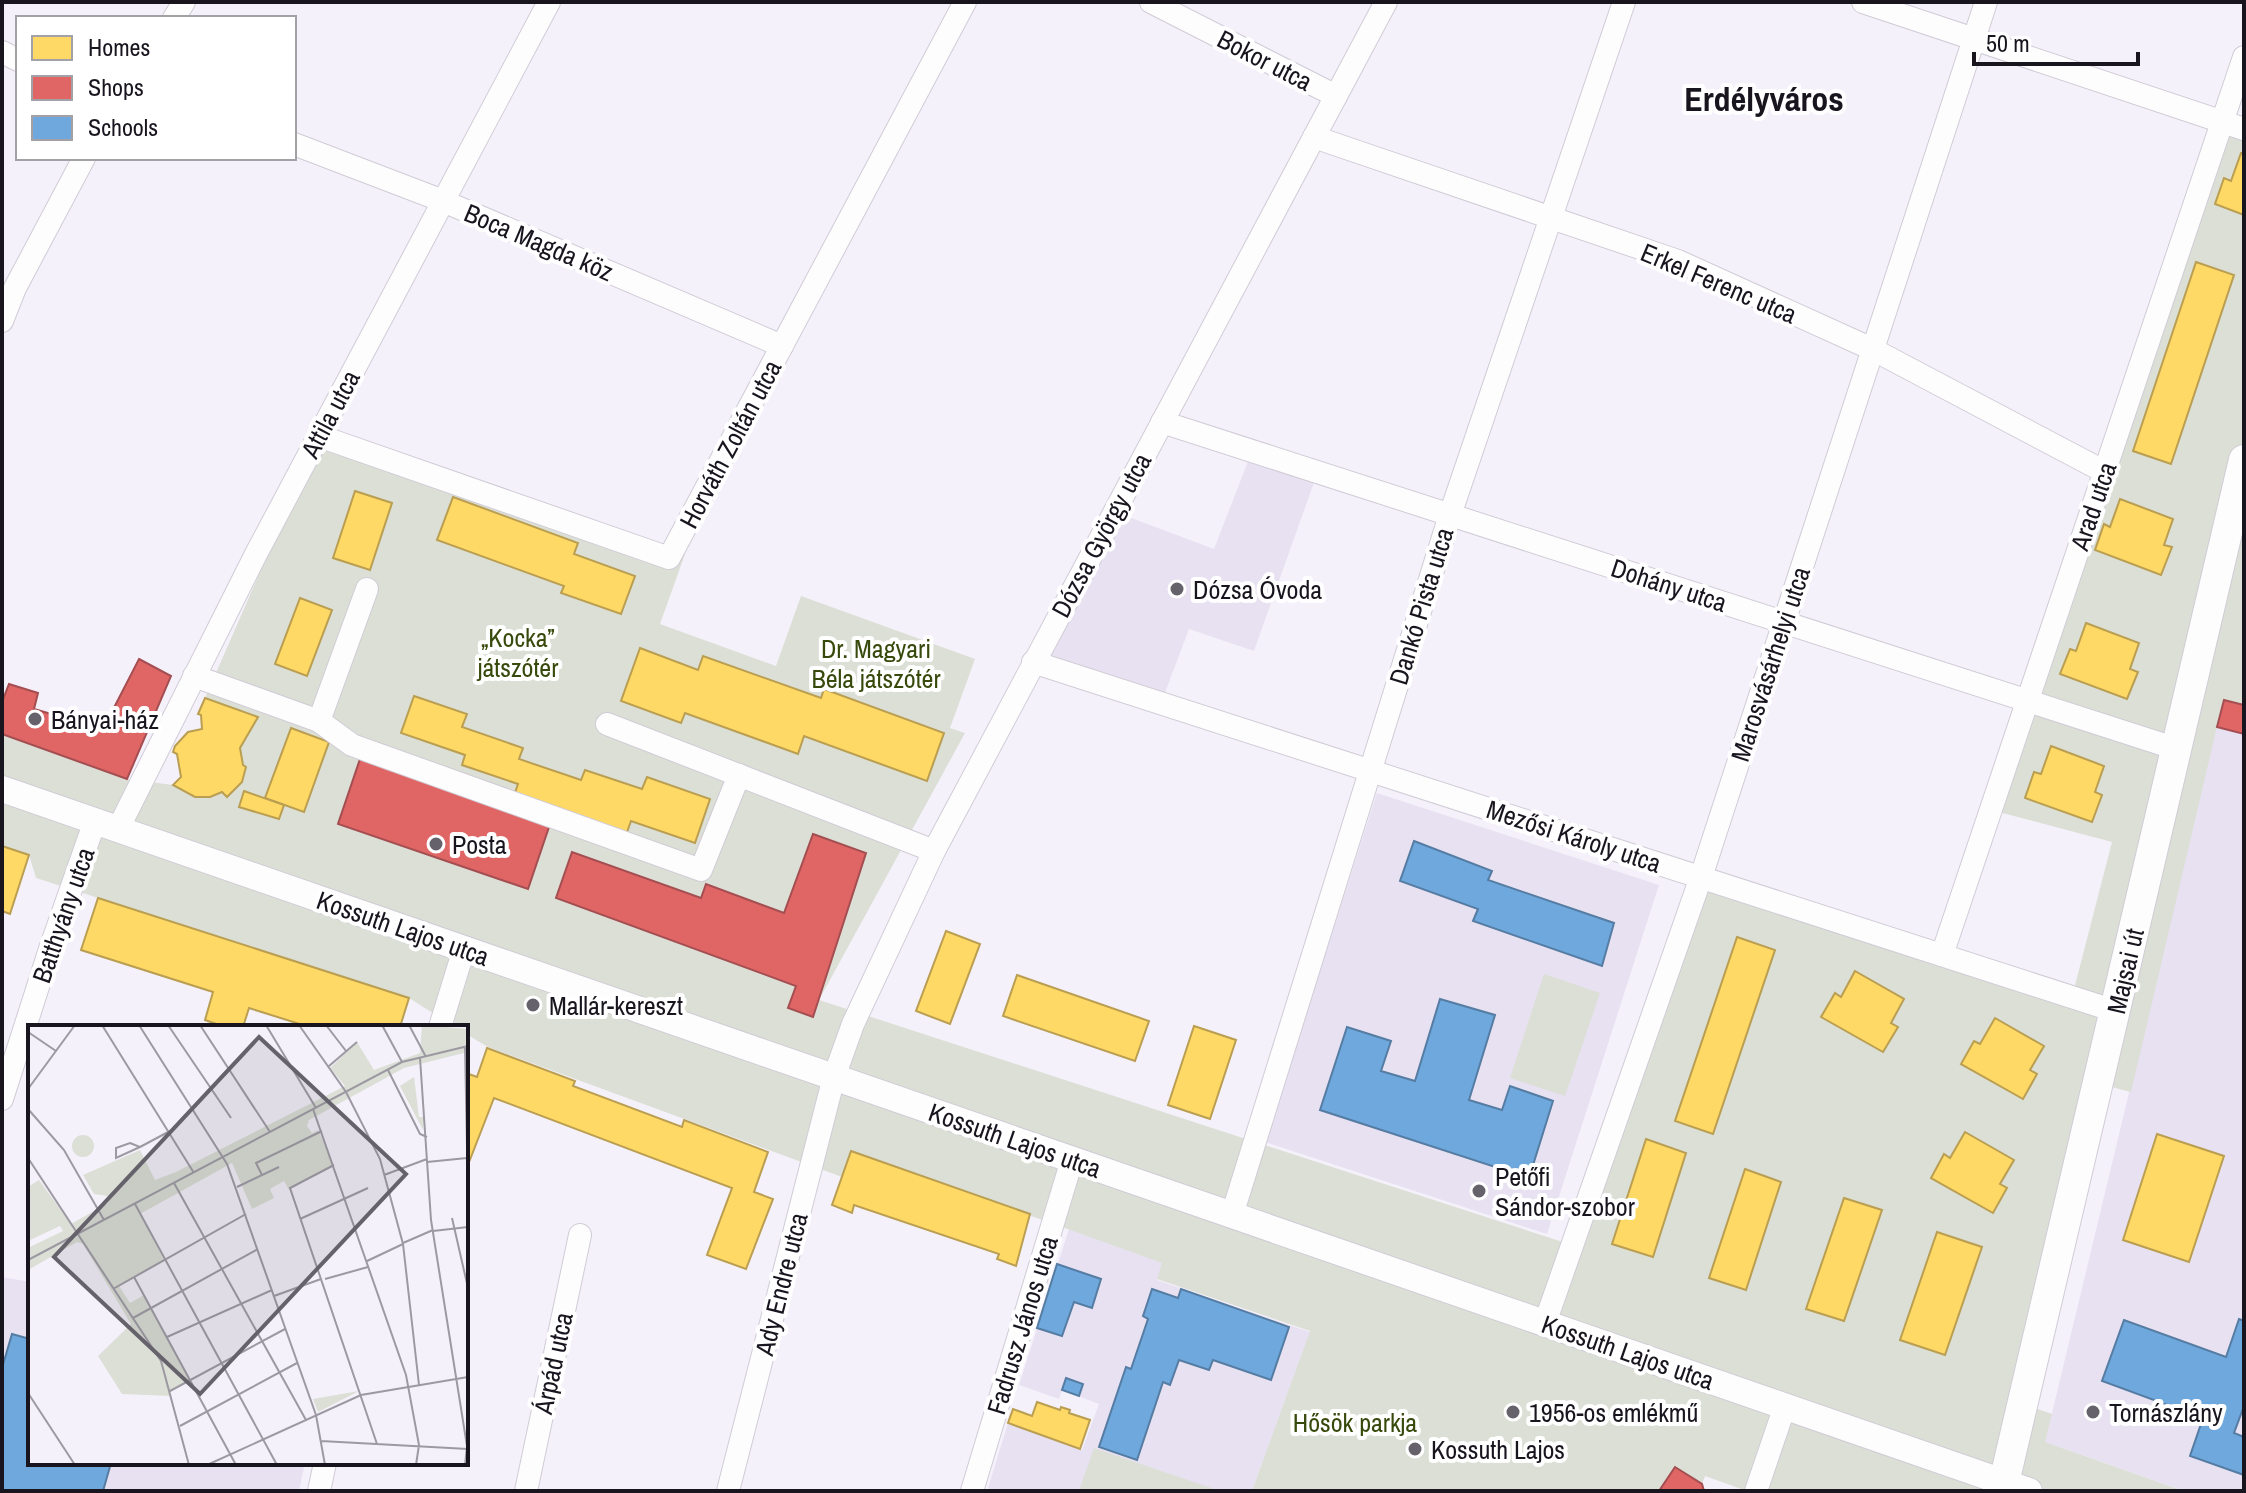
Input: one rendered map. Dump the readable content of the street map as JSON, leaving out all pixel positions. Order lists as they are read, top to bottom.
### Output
{
  "streets": {
    "main road": ["Majsai út"],
    "street": [
      "Bokor utca",
      "Boca Magda köz",
      "Erkel Ferenc utca",
      "Attila utca",
      "Horváth Zoltán utca",
      "Arad utca",
      "Dózsa György utca",
      "Dohány utca",
      "Dankó Pista utca",
      "Marosvásárhelyi utca",
      "Mezősi Károly utca",
      "Batthyány utca",
      "Kossuth Lajos utca",
      "Ady Endre utca",
      "Fadrusz János utca",
      "Árpád utca"
    ]
  },
  "crossings": [
    ["Bokor utca", "Dózsa György utca"],
    ["Boca Magda köz", "Attila utca"],
    ["Boca Magda köz", "Horváth Zoltán utca"],
    ["Erkel Ferenc utca", "Arad utca"],
    ["Erkel Ferenc utca", "Dózsa György utca"],
    ["Erkel Ferenc utca", "Dankó Pista utca"],
    ["Erkel Ferenc utca", "Marosvásárhelyi utca"],
    ["Attila utca", "Horváth Zoltán utca"],
    ["Attila utca", "Batthyány utca"],
    ["Attila utca", "Kossuth Lajos utca"],
    ["Arad utca", "Dohány utca"],
    ["Arad utca", "Mezősi Károly utca"],
    ["Dózsa György utca", "Dohány utca"],
    ["Dózsa György utca", "Mezősi Károly utca"],
    ["Dózsa György utca", "Kossuth Lajos utca"],
    ["Dózsa György utca", "Ady Endre utca"],
    ["Dohány utca", "Dankó Pista utca"],
    ["Dohány utca", "Marosvásárhelyi utca"],
    ["Dohány utca", "Majsai út"],
    ["Dankó Pista utca", "Mezősi Károly utca"],
    ["Dankó Pista utca", "Kossuth Lajos utca"],
    ["Marosvásárhelyi utca", "Mezősi Károly utca"],
    ["Marosvásárhelyi utca", "Kossuth Lajos utca"],
    ["Mezősi Károly utca", "Majsai út"],
    ["Batthyány utca", "Kossuth Lajos utca"],
    ["Kossuth Lajos utca", "Majsai út"],
    ["Kossuth Lajos utca", "Ady Endre utca"],
    ["Kossuth Lajos utca", "Fadrusz János utca"]
  ],
  "districts": ["Erdélyváros"],
  "parks": ["„Kocka” játszótér", "Dr. Magyari Béla játszótér", "Hősök parkja"],
  "places": [
    "Dózsa Óvoda",
    "Bányai-ház",
    "Posta",
    "Mallár-kereszt",
    "Petőfi Sándor-szobor",
    "1956-os emlékmű",
    "Tornászlány",
    "Kossuth Lajos"
  ],
  "legend": ["Homes", "Shops", "Schools"],
  "scale_bar": "50 m"
}
